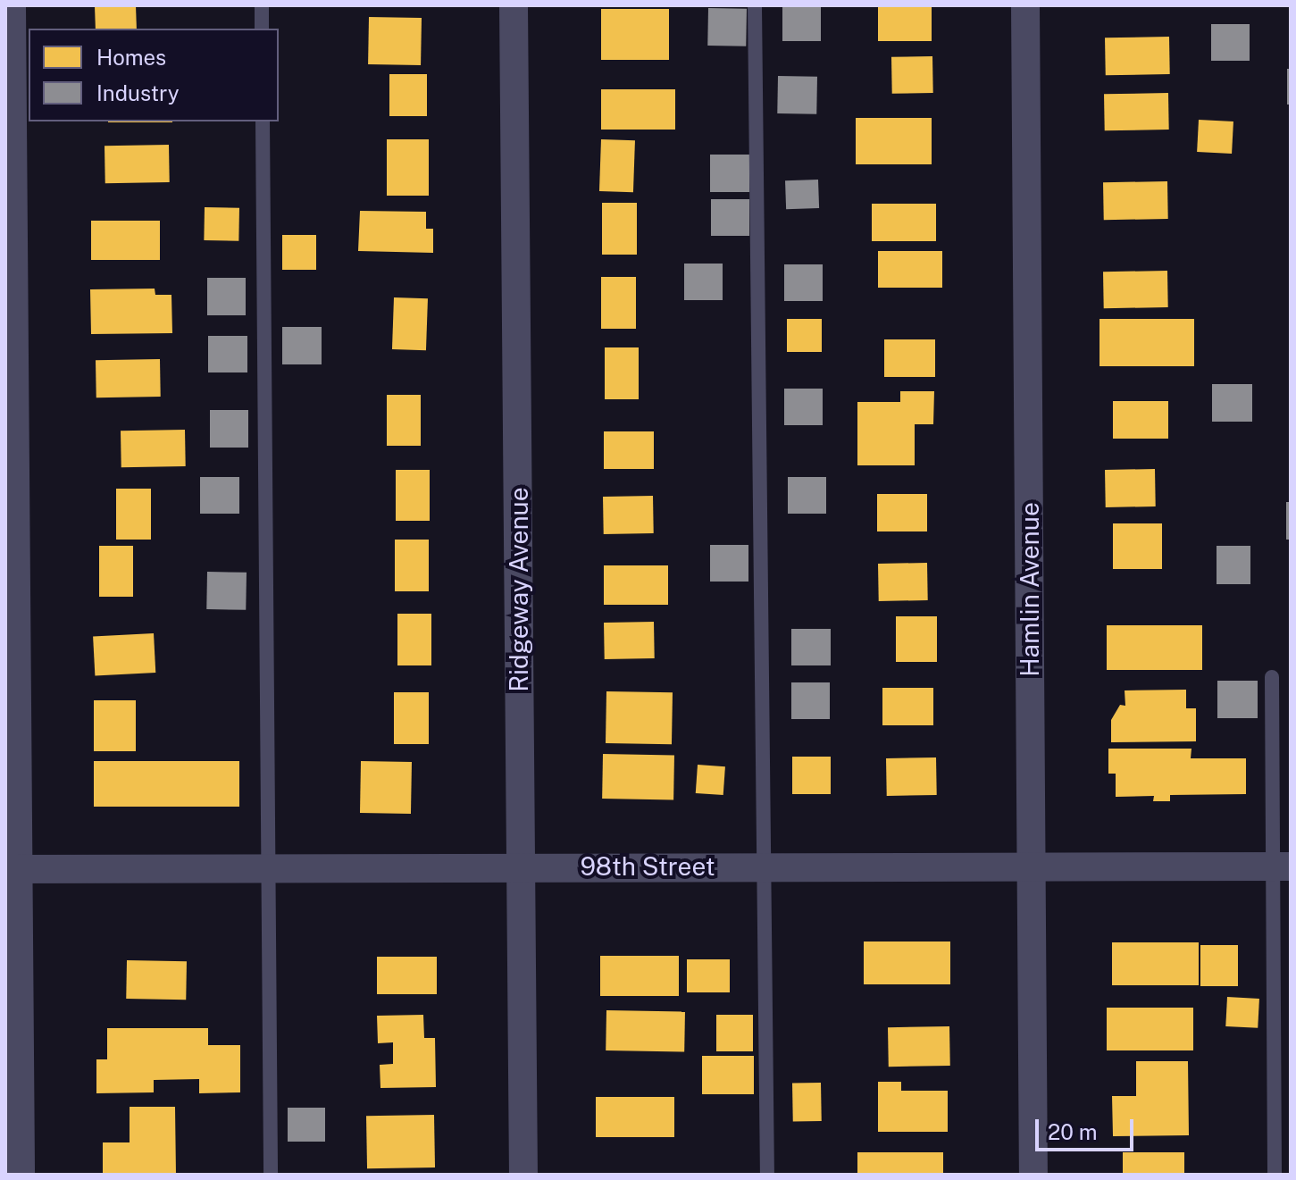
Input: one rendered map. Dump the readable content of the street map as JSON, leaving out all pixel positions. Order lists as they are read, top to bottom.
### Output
{
  "streets": {
    "street": ["Ridgeway Avenue", "Hamlin Avenue", "98th Street"]
  },
  "crossings": [
    ["Ridgeway Avenue", "98th Street"],
    ["Hamlin Avenue", "98th Street"]
  ],
  "legend": ["Homes", "Industry"],
  "scale_bar": "20 m"
}
